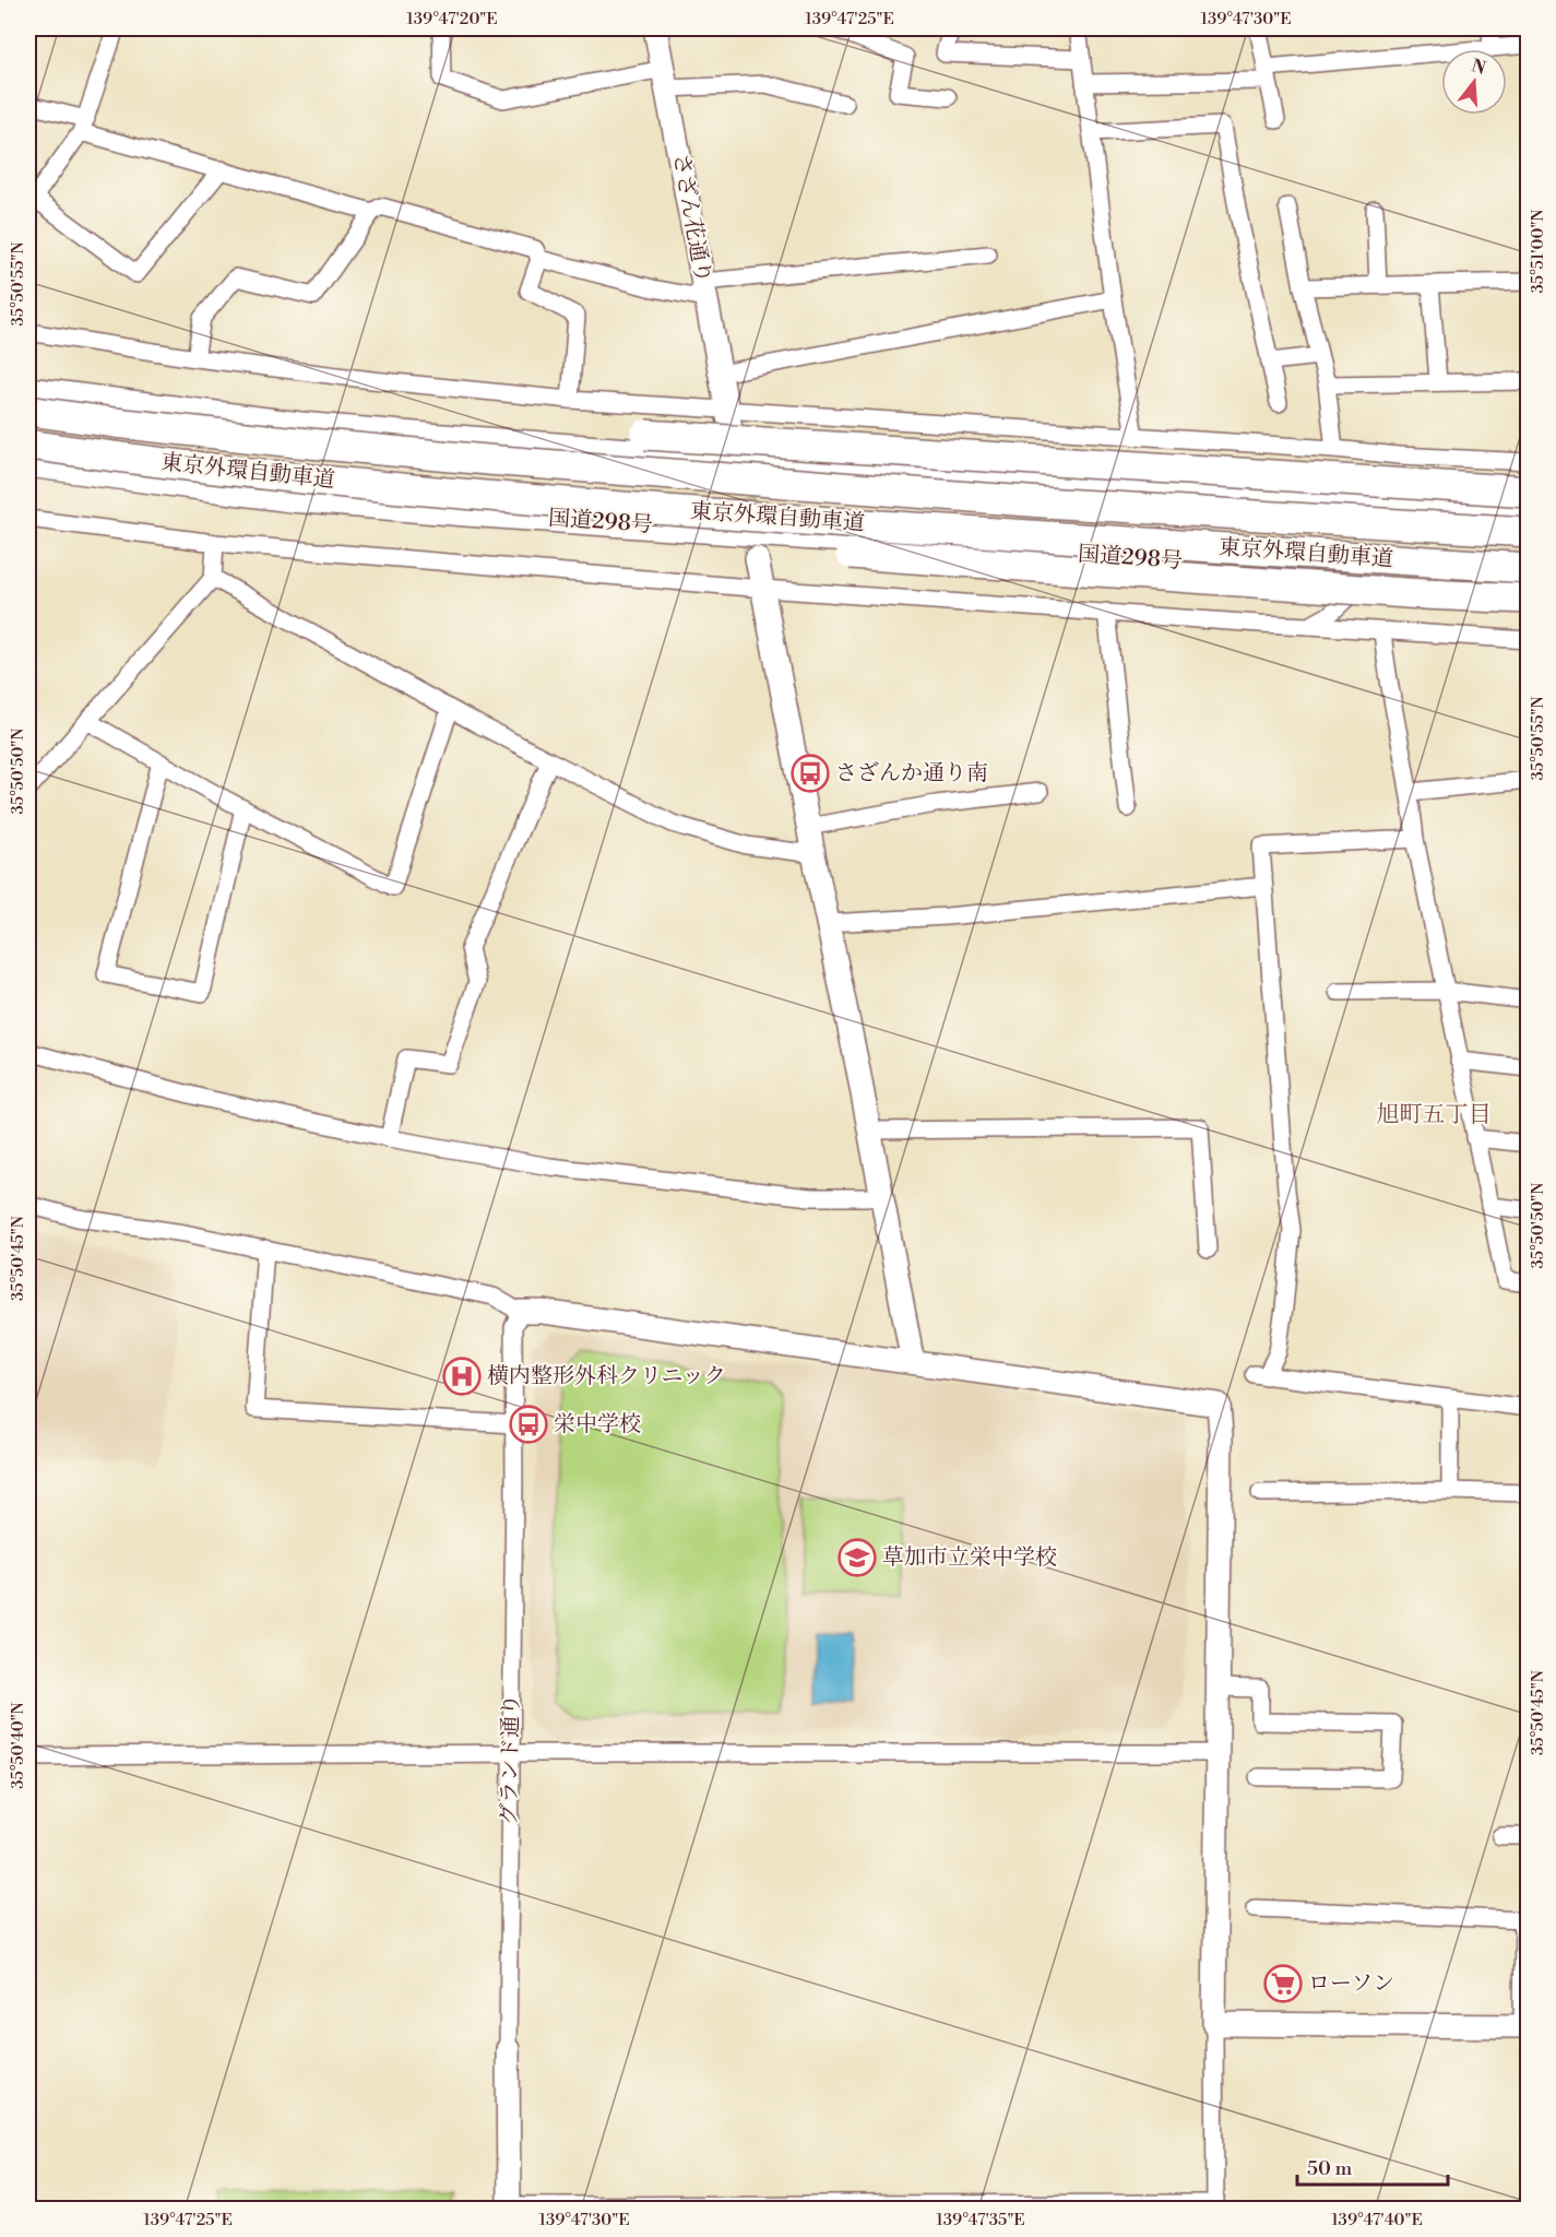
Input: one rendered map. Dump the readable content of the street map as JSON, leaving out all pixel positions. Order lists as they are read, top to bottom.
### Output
{
  "streets": {
    "highway": ["東京外環自動車道", "国道298号"],
    "street": ["さざん花通り", "グランド通り"]
  },
  "districts": ["旭町五丁目"],
  "places": {
    "bus stop": ["さざんか通り南", "栄中学校"],
    "hospital": ["横内整形外科クリニック"],
    "school or university": ["草加市立栄中学校"],
    "supermarket": ["ローソン"]
  },
  "scale_bar": "50 m",
  "north": "top",
  "coordinates": [
    "139°47'20\"E",
    "139°47'25\"E",
    "139°47'30\"E",
    "35°51'00\"N",
    "35°50'55\"N",
    "35°50'50\"N",
    "35°50'45\"N",
    "35°50'40\"N",
    "139°47'35\"E",
    "139°47'40\"E"
  ]
}
